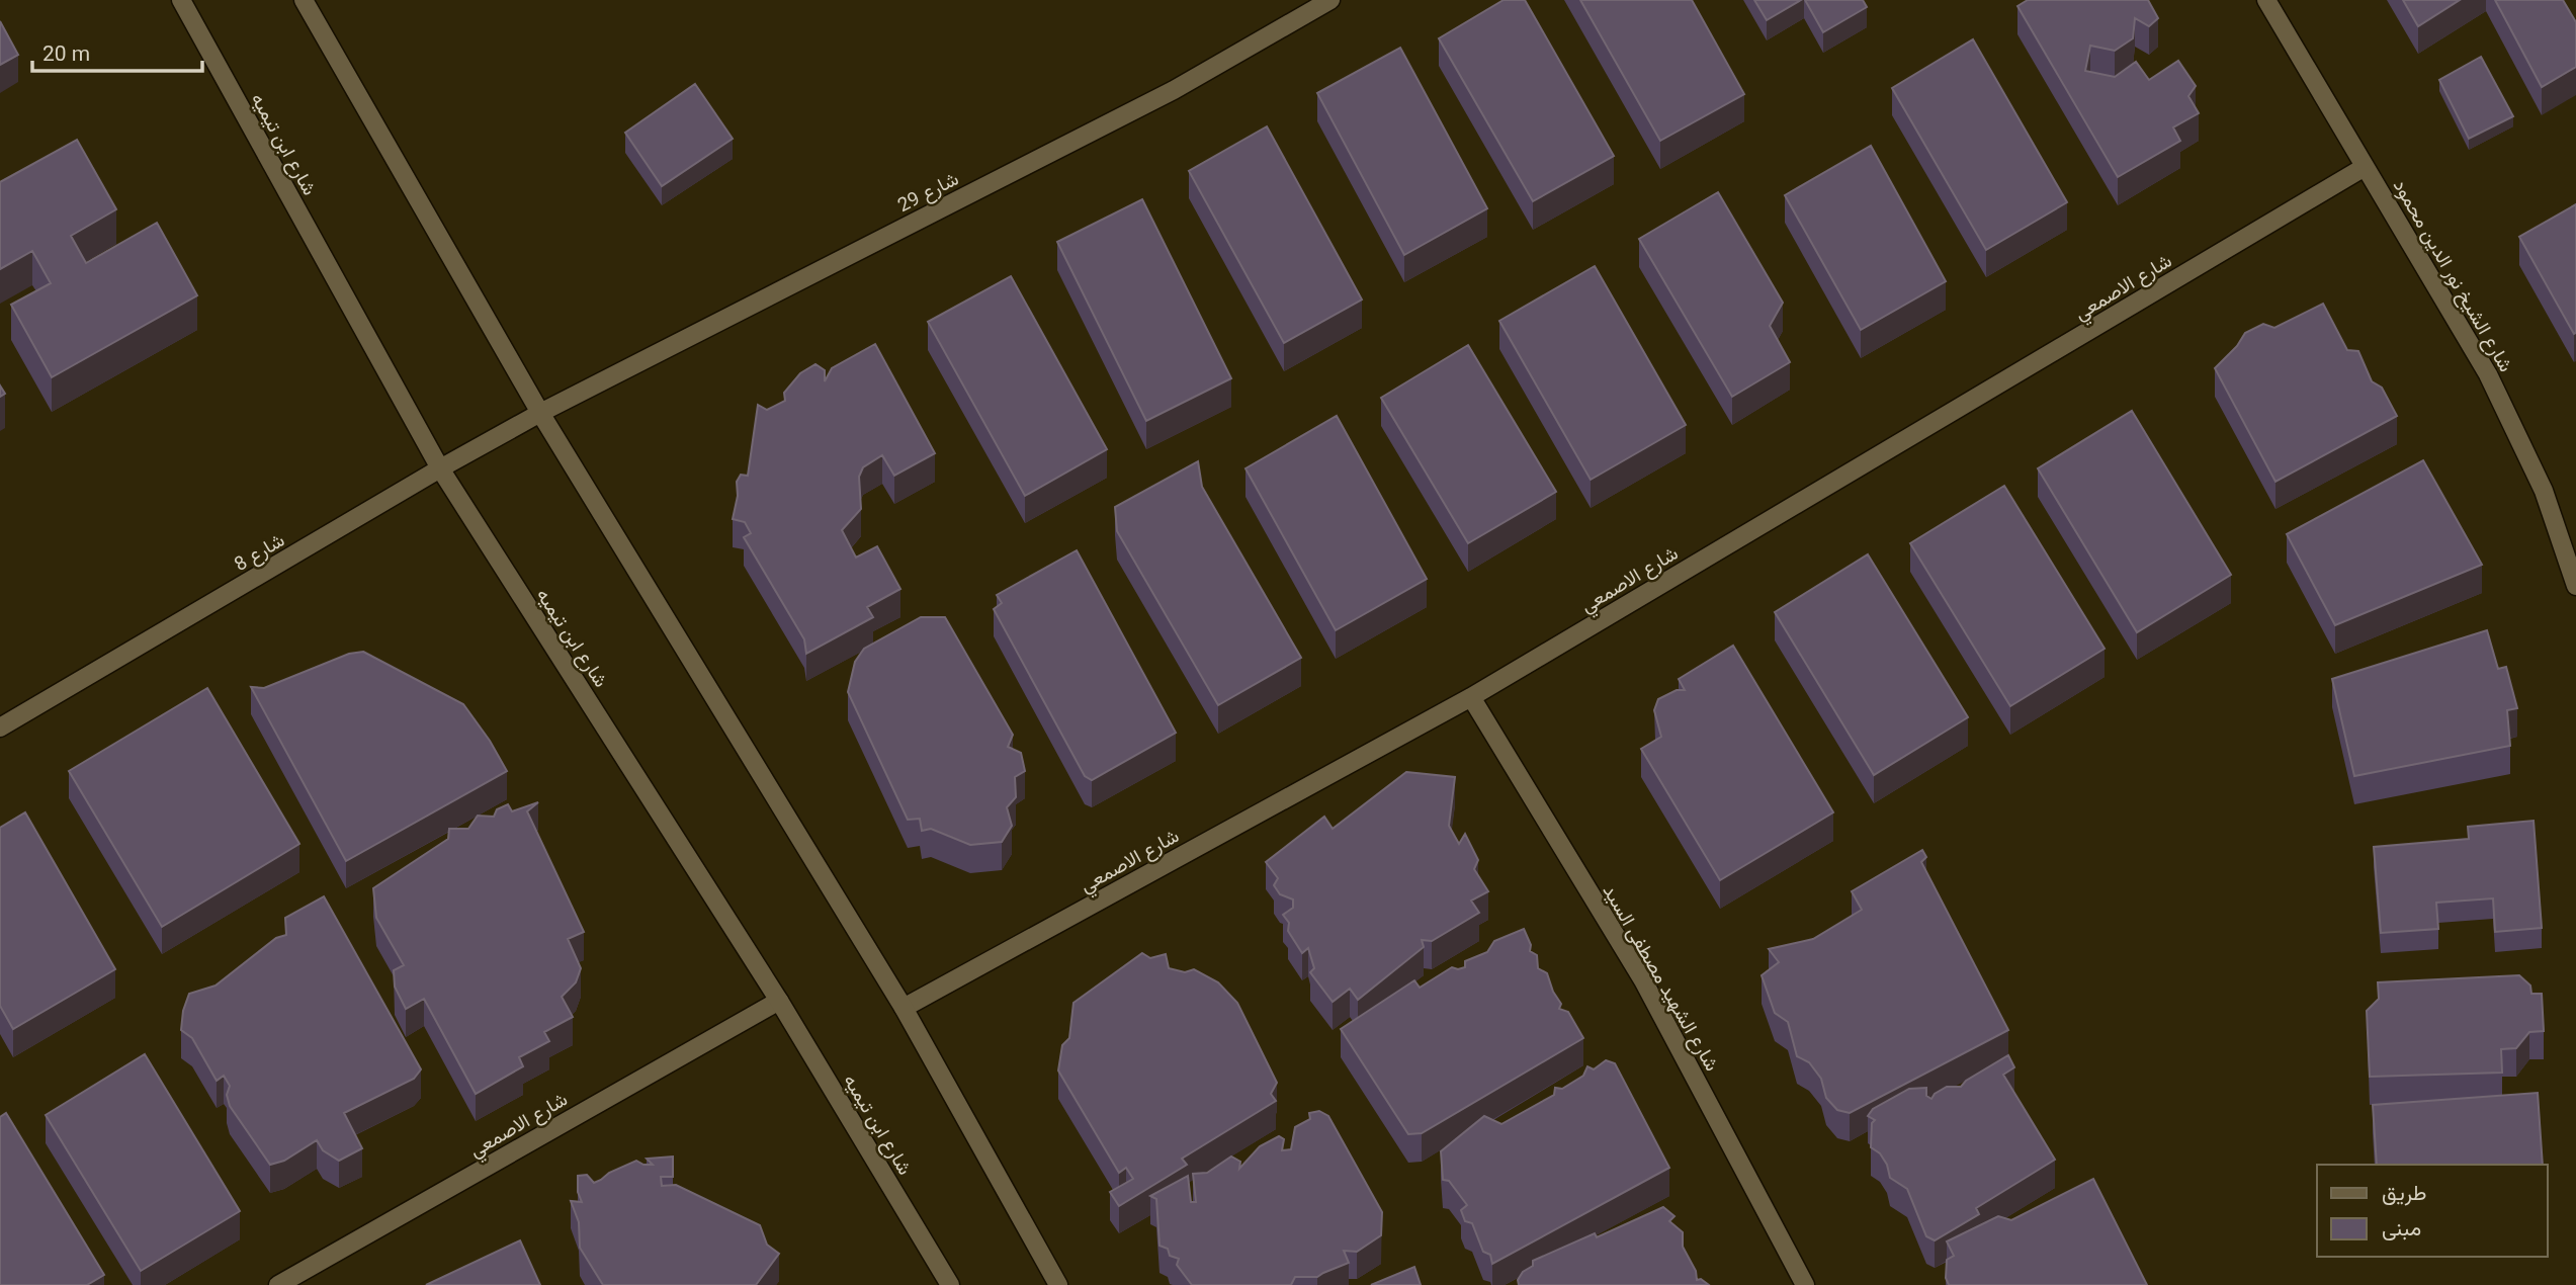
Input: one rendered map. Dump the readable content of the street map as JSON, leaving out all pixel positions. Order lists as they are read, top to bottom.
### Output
{
  "streets": {
    "street": [
      "شارع ابن تيميه",
      "شارع 29",
      "شارع الشيخ نور الدين محمود",
      "شارع الاصمعي",
      "شارع 8",
      "شارع الشهيد مصطفى السيد"
    ]
  },
  "crossings": [
    ["شارع ابن تيميه", "شارع الاصمعي"],
    ["شارع ابن تيميه", "شارع 8"],
    ["شارع 29", "شارع 8"],
    ["شارع الشيخ نور الدين محمود", "شارع الاصمعي"],
    ["شارع الاصمعي", "شارع الشهيد مصطفى السيد"]
  ],
  "legend": ["طريق", "مبنى"],
  "scale_bar": "20 m"
}
